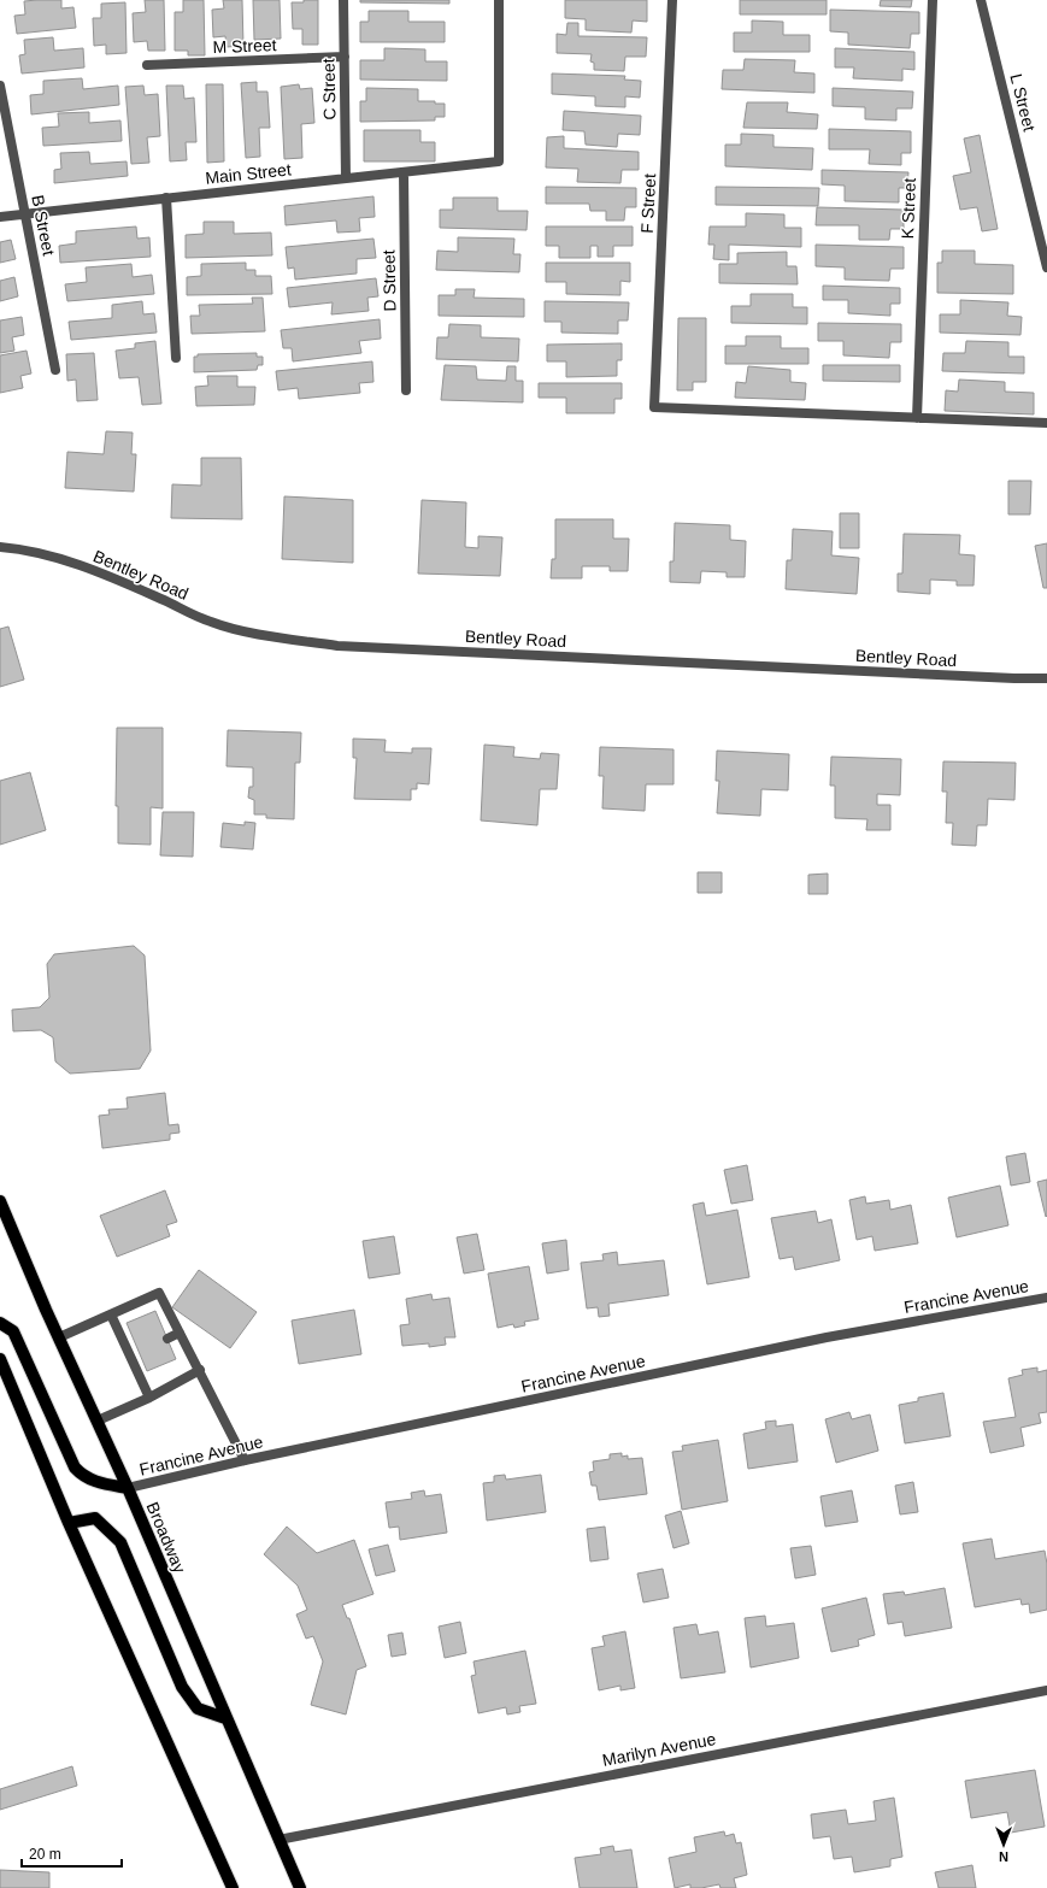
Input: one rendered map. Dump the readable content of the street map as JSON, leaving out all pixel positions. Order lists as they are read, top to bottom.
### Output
{
  "streets": {
    "main road": ["Broadway"],
    "street": [
      "M Street",
      "C Street",
      "L Street",
      "Main Street",
      "F Street",
      "K Street",
      "B Street",
      "D Street",
      "Bentley Road",
      "Francine Avenue",
      "Marilyn Avenue"
    ]
  },
  "crossings": [
    ["M Street", "C Street"],
    ["C Street", "Main Street"],
    ["Main Street", "B Street"],
    ["Main Street", "D Street"],
    ["F Street", "K Street"],
    ["Francine Avenue", "Broadway"],
    ["Broadway", "Marilyn Avenue"]
  ],
  "scale_bar": "20 m",
  "north": "bottom"
}
